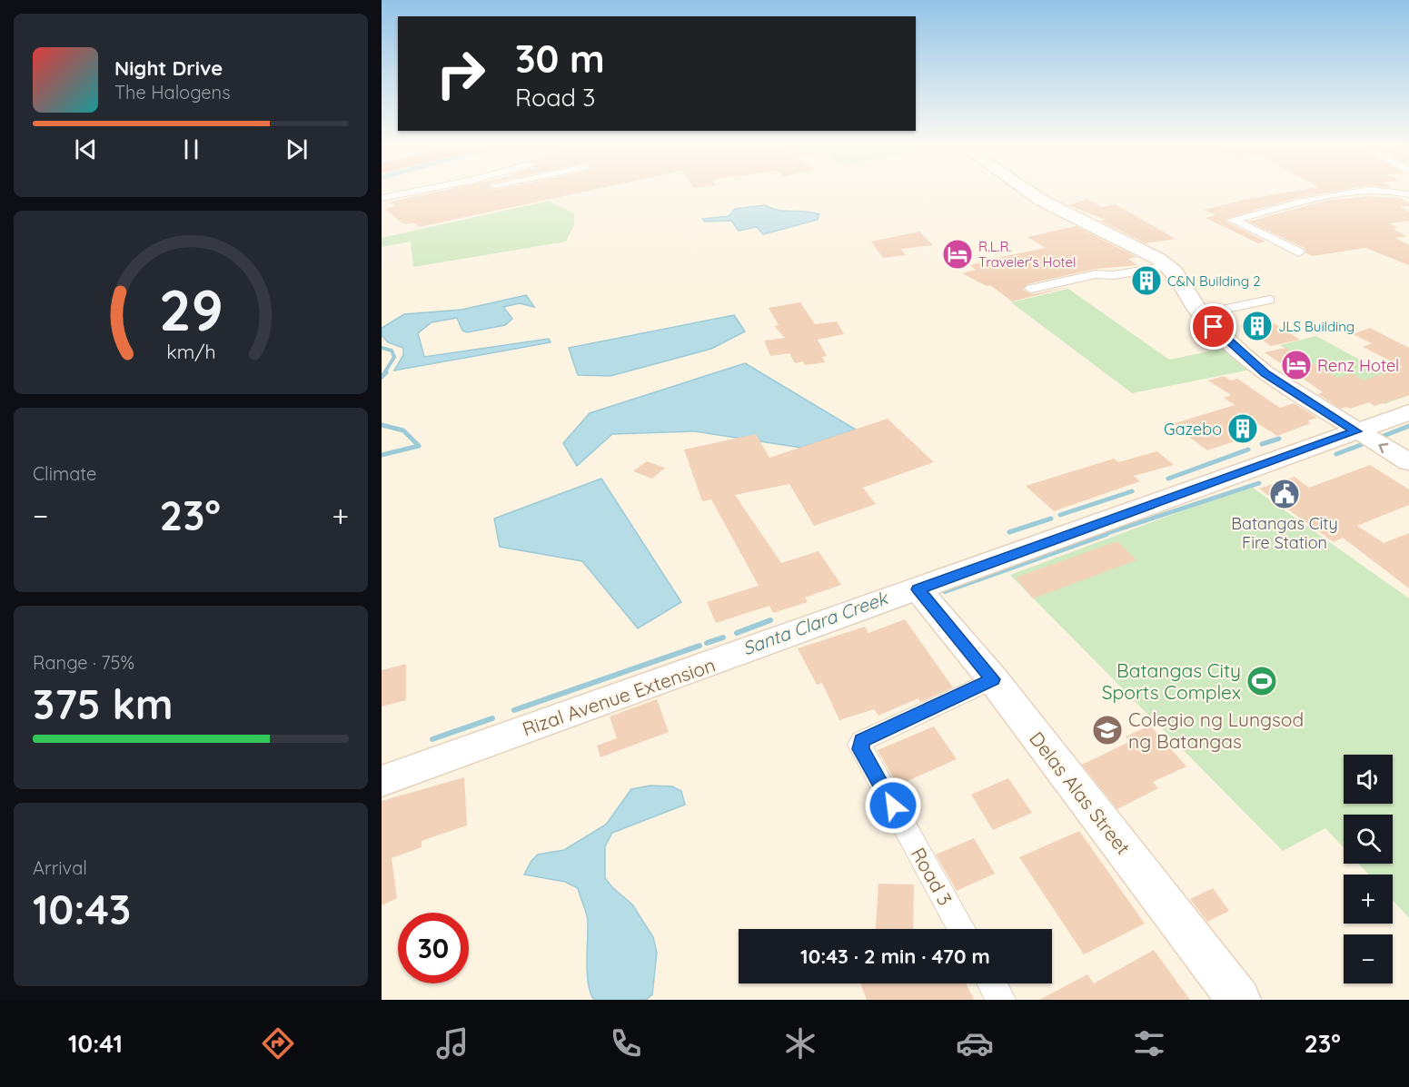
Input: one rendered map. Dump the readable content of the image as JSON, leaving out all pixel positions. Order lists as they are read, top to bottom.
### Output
{
  "streets": {
    "main road": ["Rizal Avenue Extension", "Delas Alas Street"],
    "street": ["Road 3"]
  },
  "crossings": [
    ["Rizal Avenue Extension", "Delas Alas Street"],
    ["Delas Alas Street", "Road 3"]
  ],
  "water": ["Santa Clara Creek"],
  "places": {
    "hotel": ["R.L.R. Traveler's Hotel", "Renz Hotel"],
    "building": ["C&N Building 2", "JLS Building", "Gazebo"],
    "public building": ["Batangas City Fire Station"],
    "sports": ["Batangas City Sports Complex"],
    "school or university": ["Colegio ng Lungsod ng Batangas"]
  },
  "page": {
    "turn": ["30 m", "Road 3"],
    "song": ["Night Drive", "The Halogens"],
    "tile": [
      "Climate",
      ["Range · 75%", "375 km"],
      ["Arrival", "10:43"]
    ],
    "heat": ["−", "23°", "+"],
    "map_buttons": ["+", "−"],
    "limit": "30",
    "trip": "10:43 · 2 min · 470 m",
    "tabs": ["10:41", "23°"],
    "gauge": ["29", "km/h"]
  }
}
